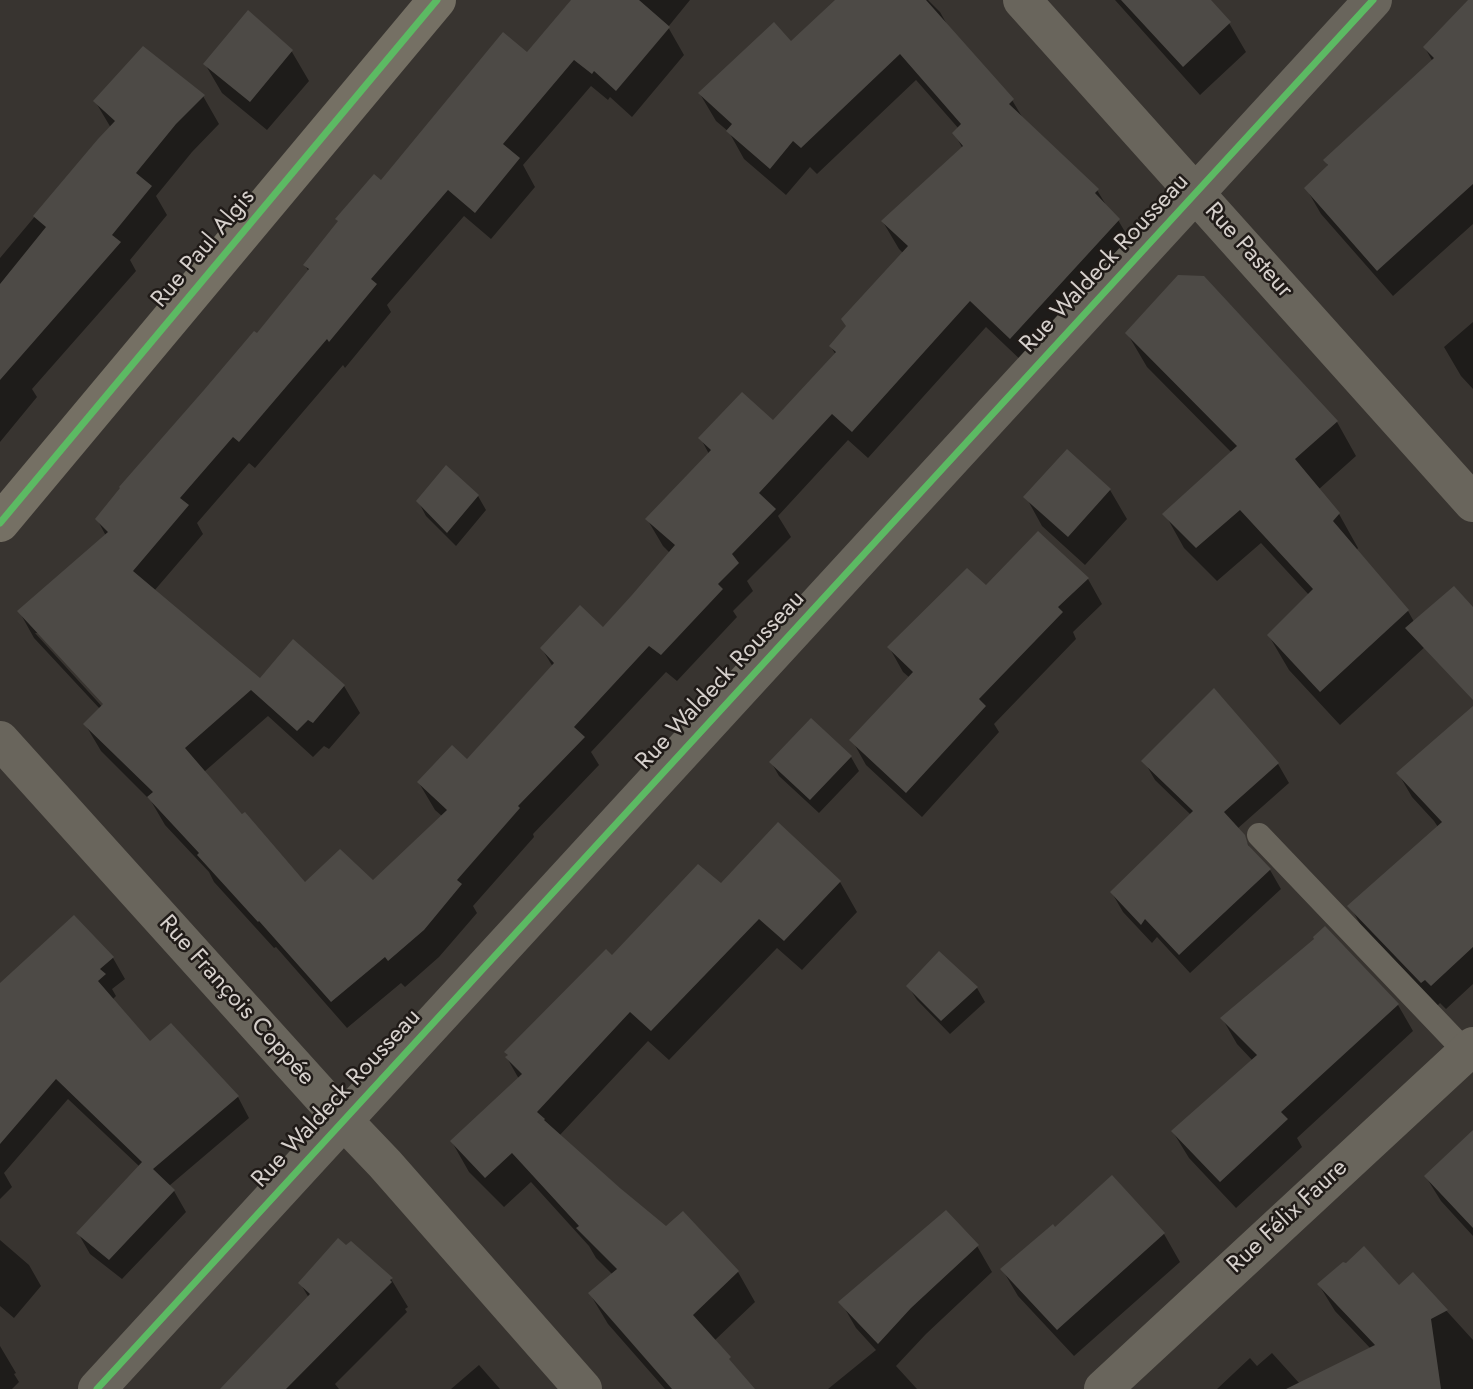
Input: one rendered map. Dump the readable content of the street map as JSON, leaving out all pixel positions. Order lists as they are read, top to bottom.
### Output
{
  "streets": {
    "street": [
      "Rue Paul Algis",
      "Rue Pasteur",
      "Rue Waldeck Rousseau",
      "Rue François Coppée",
      "Rue Félix Faure"
    ]
  },
  "crossings": [
    ["Rue Pasteur", "Rue Waldeck Rousseau"],
    ["Rue Waldeck Rousseau", "Rue François Coppée"]
  ]
}
